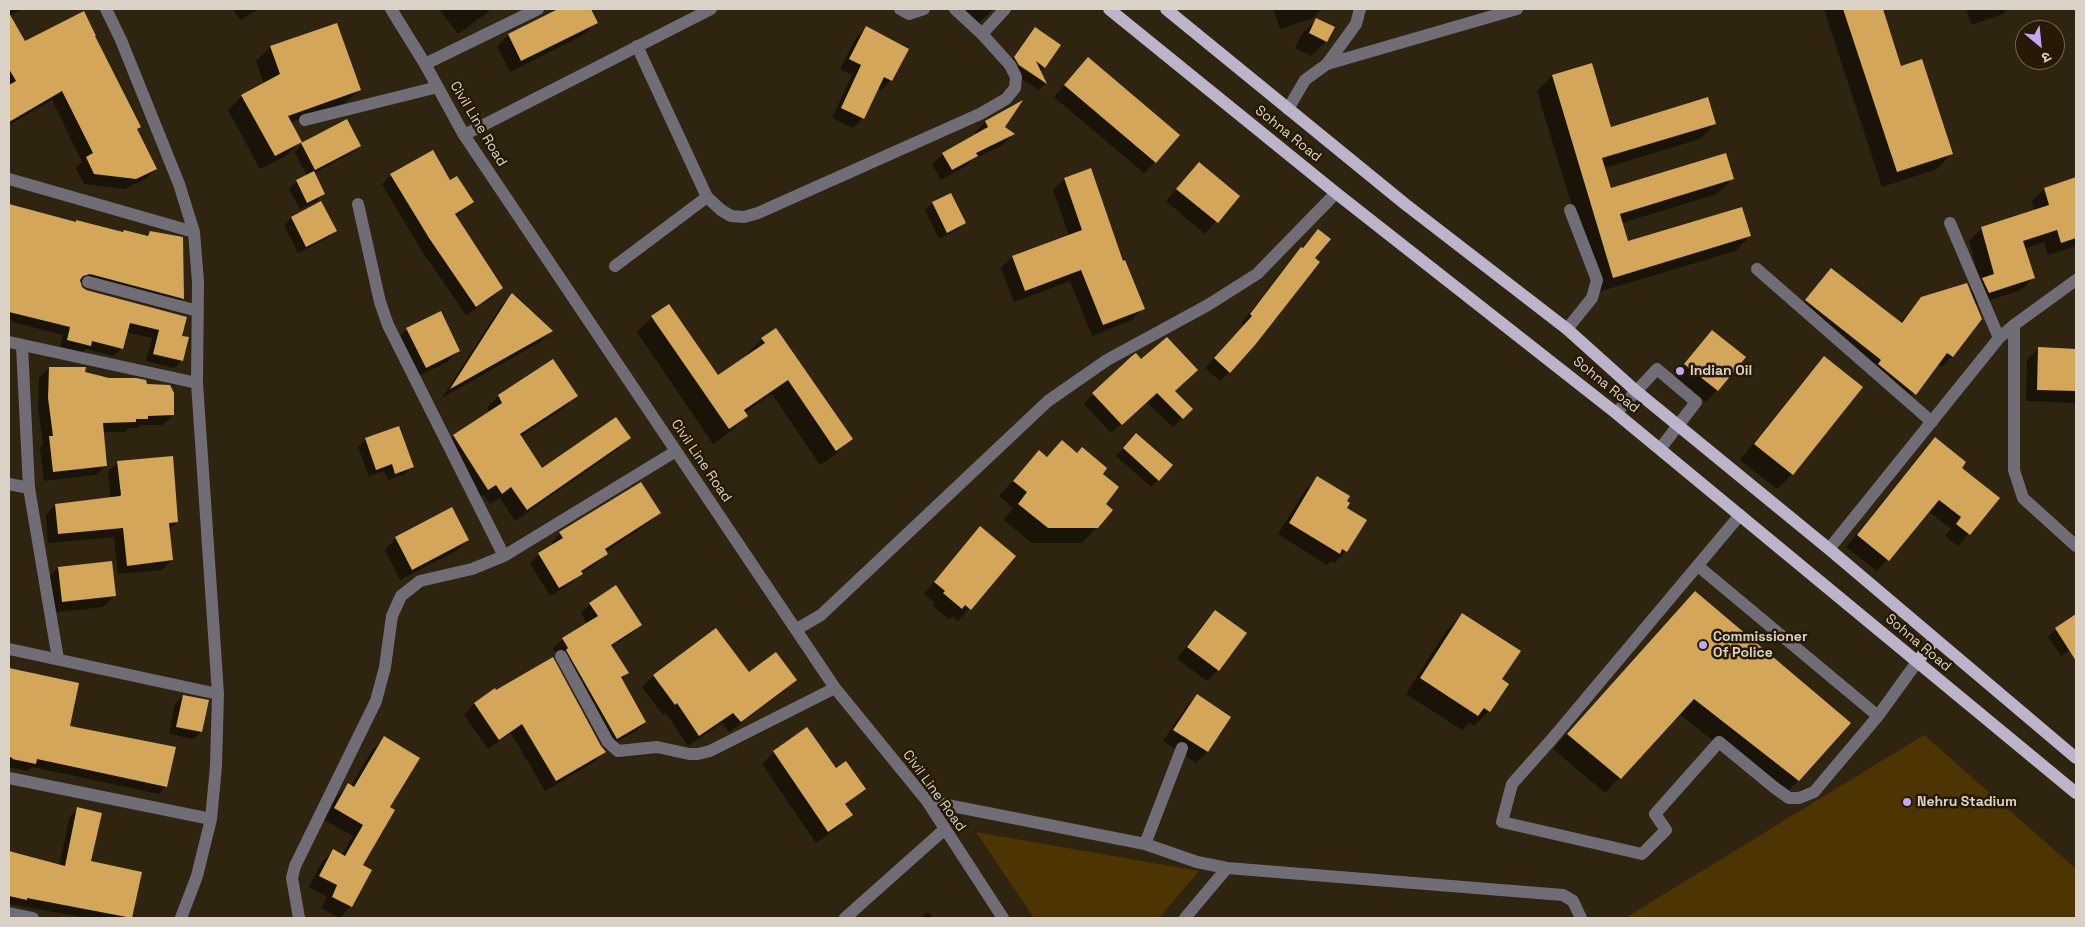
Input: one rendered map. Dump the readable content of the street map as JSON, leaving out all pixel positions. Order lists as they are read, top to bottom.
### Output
{
  "streets": {
    "main road": ["Sohna Road"],
    "street": ["Civil Line Road"]
  },
  "places": ["Indian Oil", "Commissioner Of Police", "Nehru Stadium"],
  "north": "bottom right"
}
